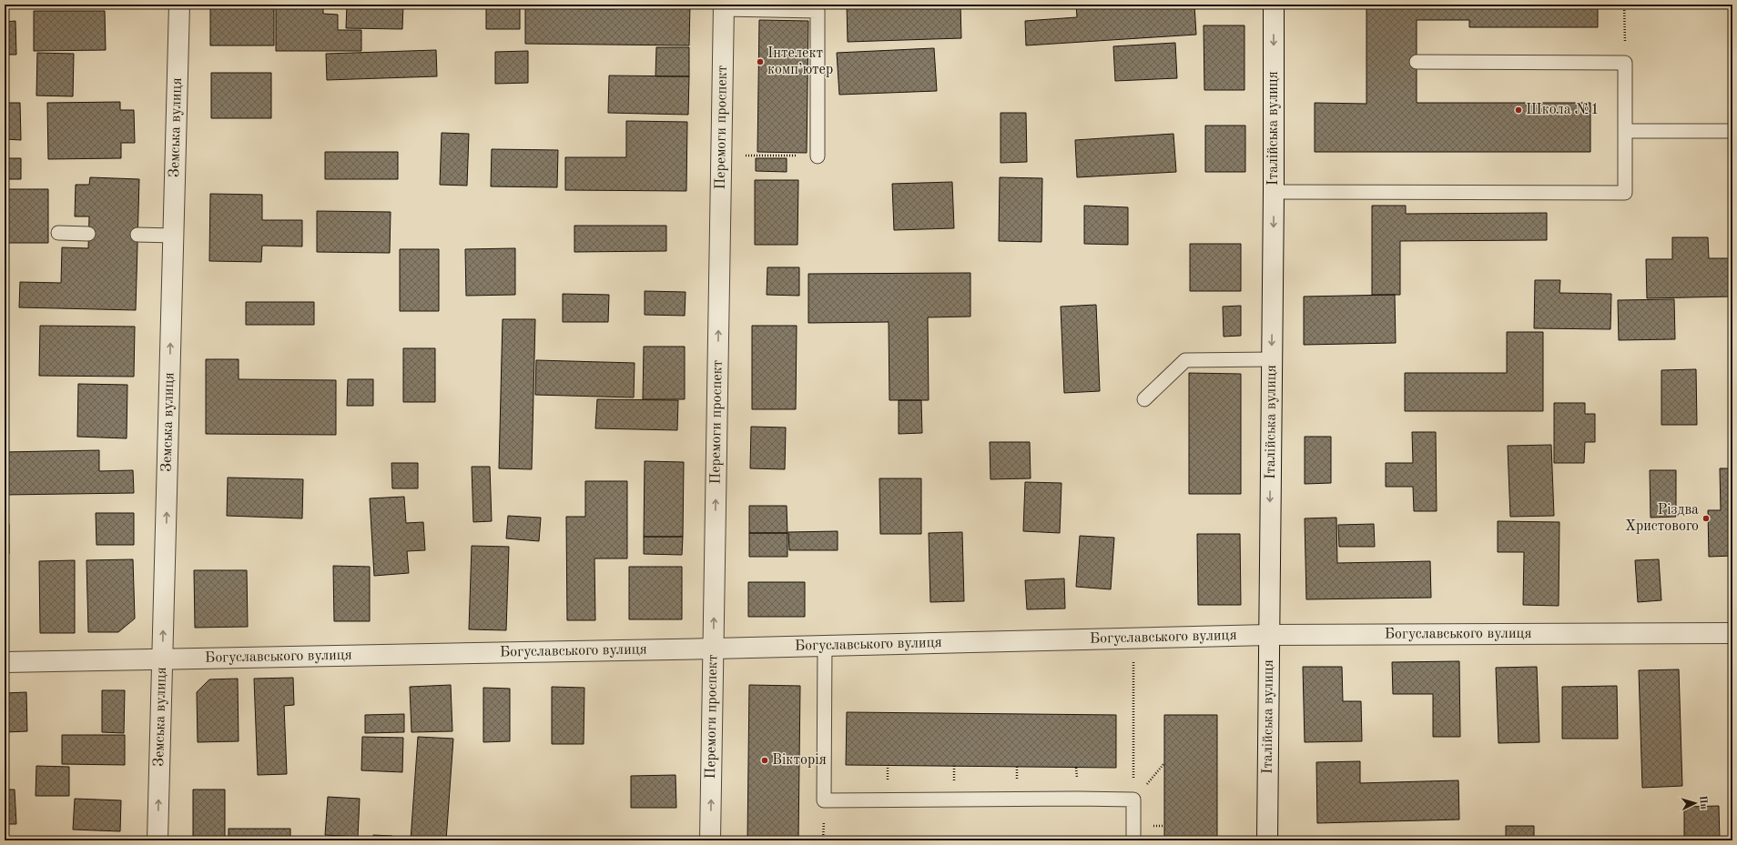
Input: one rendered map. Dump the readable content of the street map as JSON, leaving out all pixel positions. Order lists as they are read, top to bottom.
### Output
{
  "streets": {
    "street": [
      "Земська вулиця",
      "Перемоги проспект",
      "Італійська вулиця",
      "Богуславського вулиця"
    ]
  },
  "crossings": [
    ["Земська вулиця", "Богуславського вулиця"],
    ["Перемоги проспект", "Богуславського вулиця"],
    ["Італійська вулиця", "Богуславського вулиця"]
  ],
  "one_way": ["Земська вулиця", "Перемоги проспект", "Італійська вулиця"],
  "places": [
    "Інтелект комп’ютер",
    "Школа №1",
    "Різдва Христового",
    "Вікторія"
  ],
  "north": "right"
}
